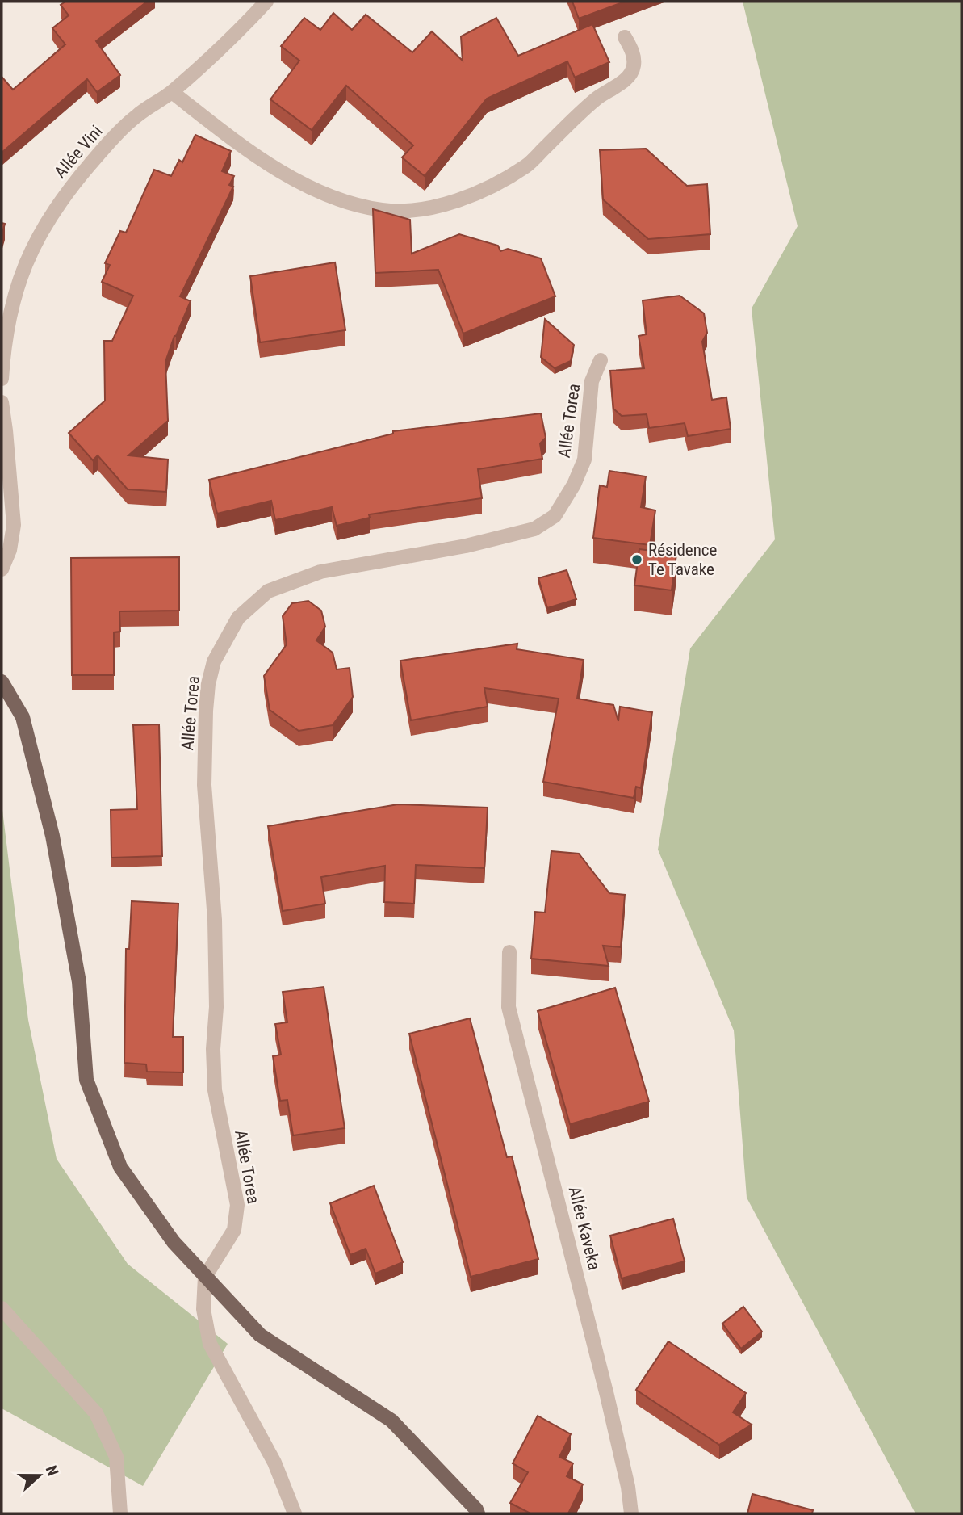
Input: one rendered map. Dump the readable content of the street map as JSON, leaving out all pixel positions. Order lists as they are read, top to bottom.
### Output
{
  "streets": {
    "street": ["Allée Vini", "Allée Torea", "Allée Kaveka"]
  },
  "places": ["Résidence Te Tavake"],
  "north": "right"
}
